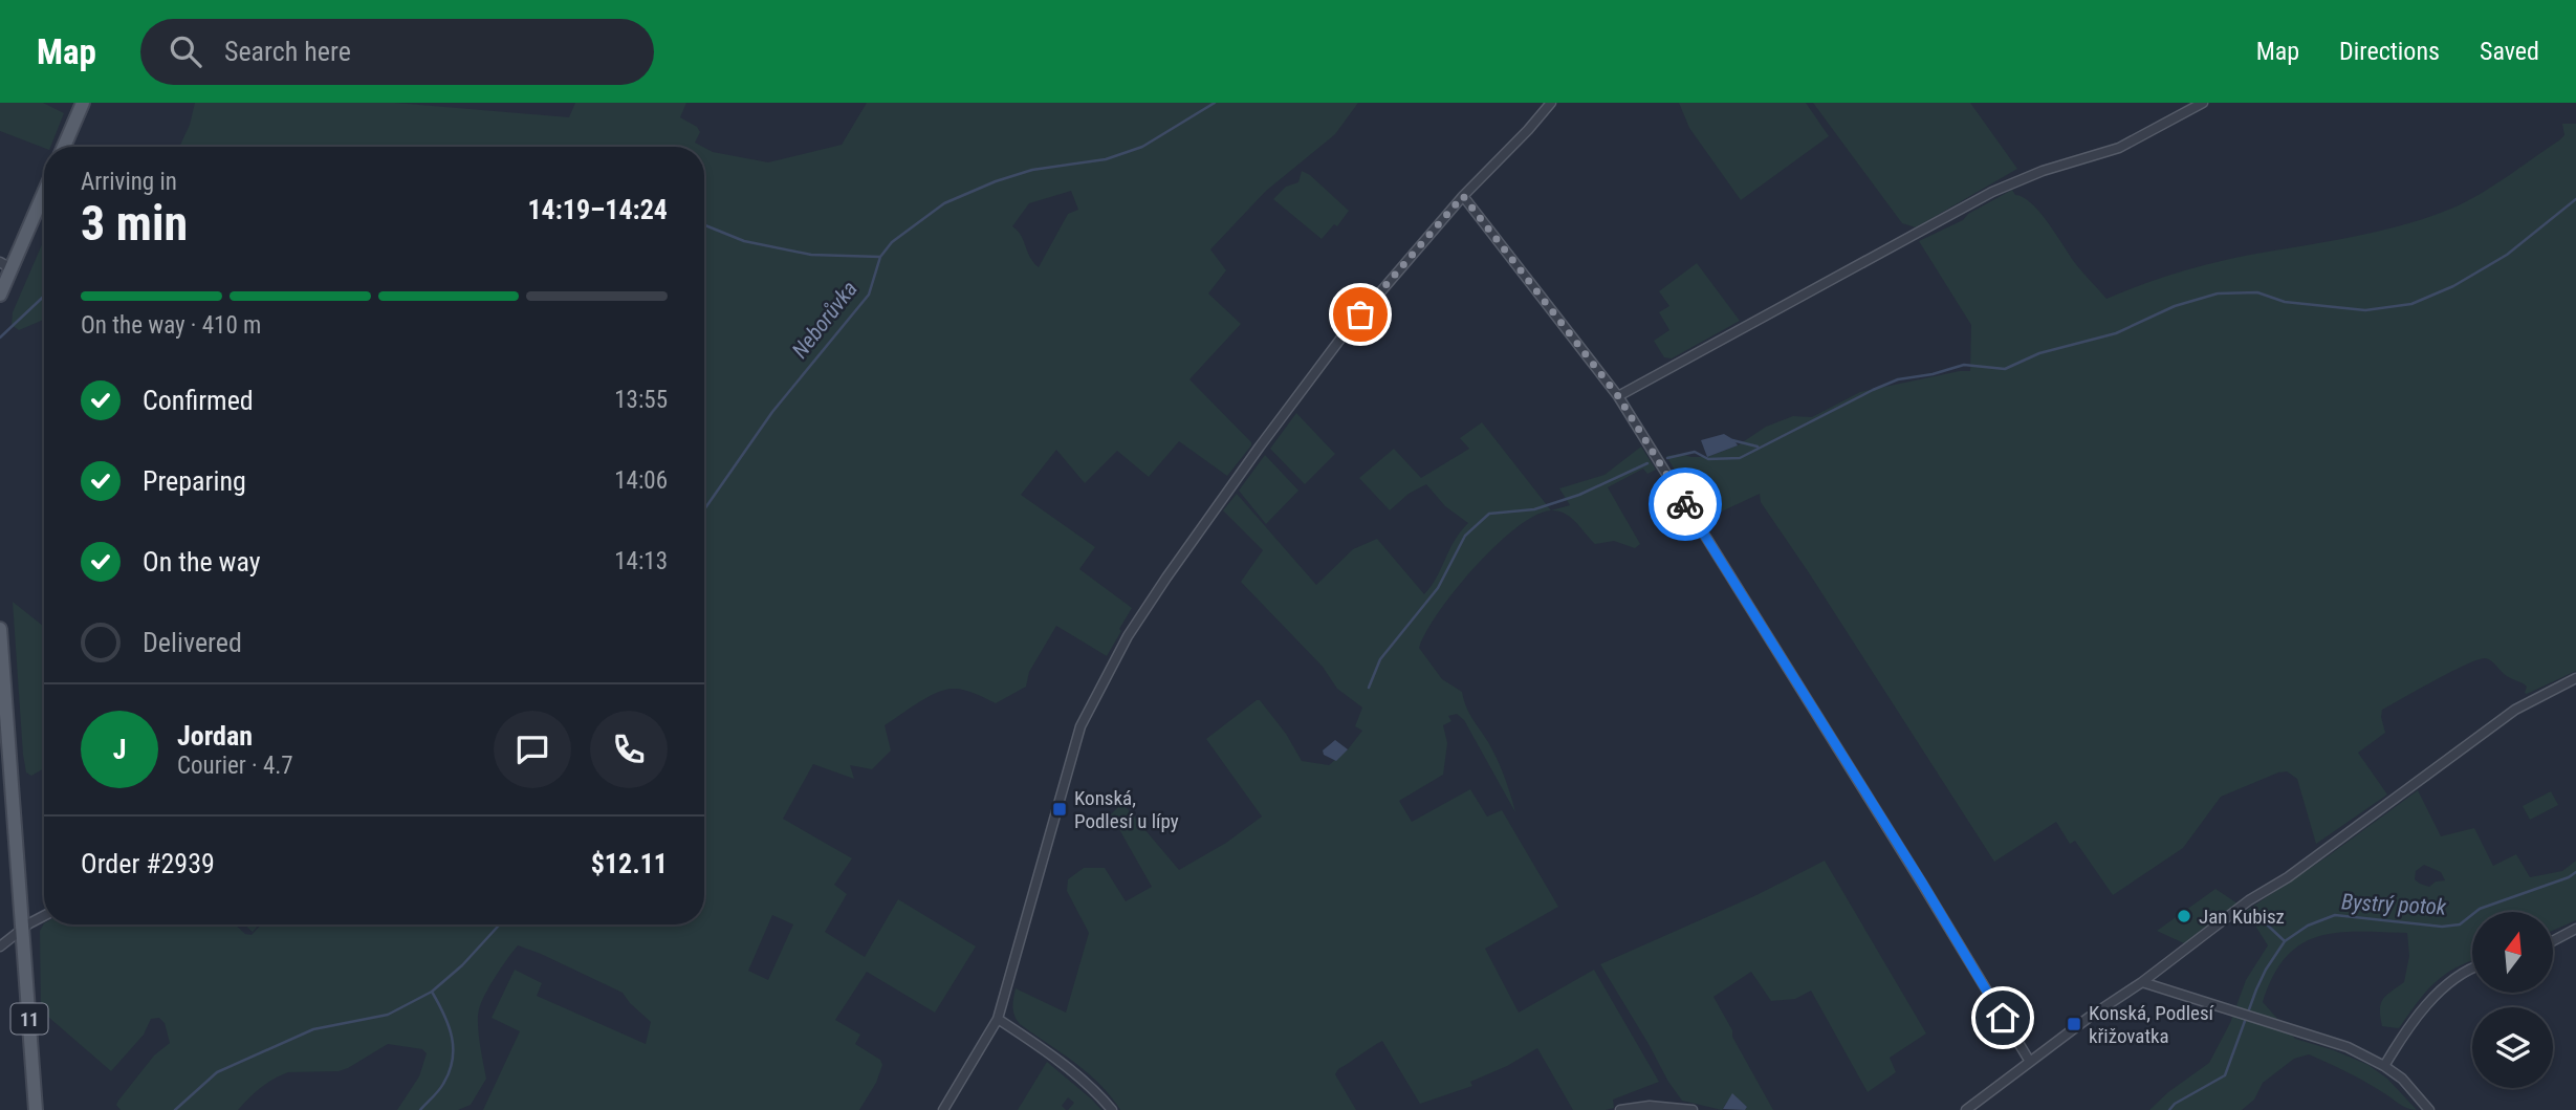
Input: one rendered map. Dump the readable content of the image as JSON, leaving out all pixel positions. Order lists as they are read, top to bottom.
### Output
{
  "streets": {
    "main road": ["11"]
  },
  "water": ["Neborůvka", "Bystrý potok"],
  "places": {
    "transit": ["Konská, Podlesí u lípy", "Konská, Podlesí křižovatka"],
    "other": ["Jan Kubisz"]
  },
  "north": "top",
  "page": {
    "header": "Map",
    "search": "Search here",
    "nav": ["Map", "Directions", "Saved"],
    "heading": ["3 min", "Arriving in", "14:19–14:24"],
    "panel": [
      "Jordan",
      "Courier · 4.7",
      "Order #2939",
      "$12.11"
    ],
    "bar": "On the way · 410 m",
    "list": [
      ["Confirmed", "13:55"],
      ["Preparing", "14:06"],
      ["On the way", "14:13"],
      "Delivered"
    ],
    "round": "J"
  }
}
